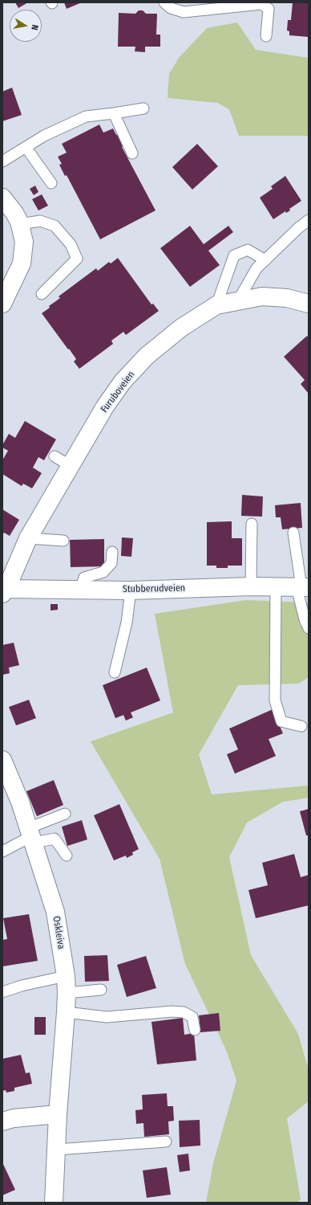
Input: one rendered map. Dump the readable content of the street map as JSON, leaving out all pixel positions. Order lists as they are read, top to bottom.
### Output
{
  "streets": {
    "street": ["Furuboveien", "Stubberudveien", "Oskleiva"]
  },
  "crossings": [
    ["Furuboveien", "Stubberudveien"]
  ],
  "north": "right"
}
